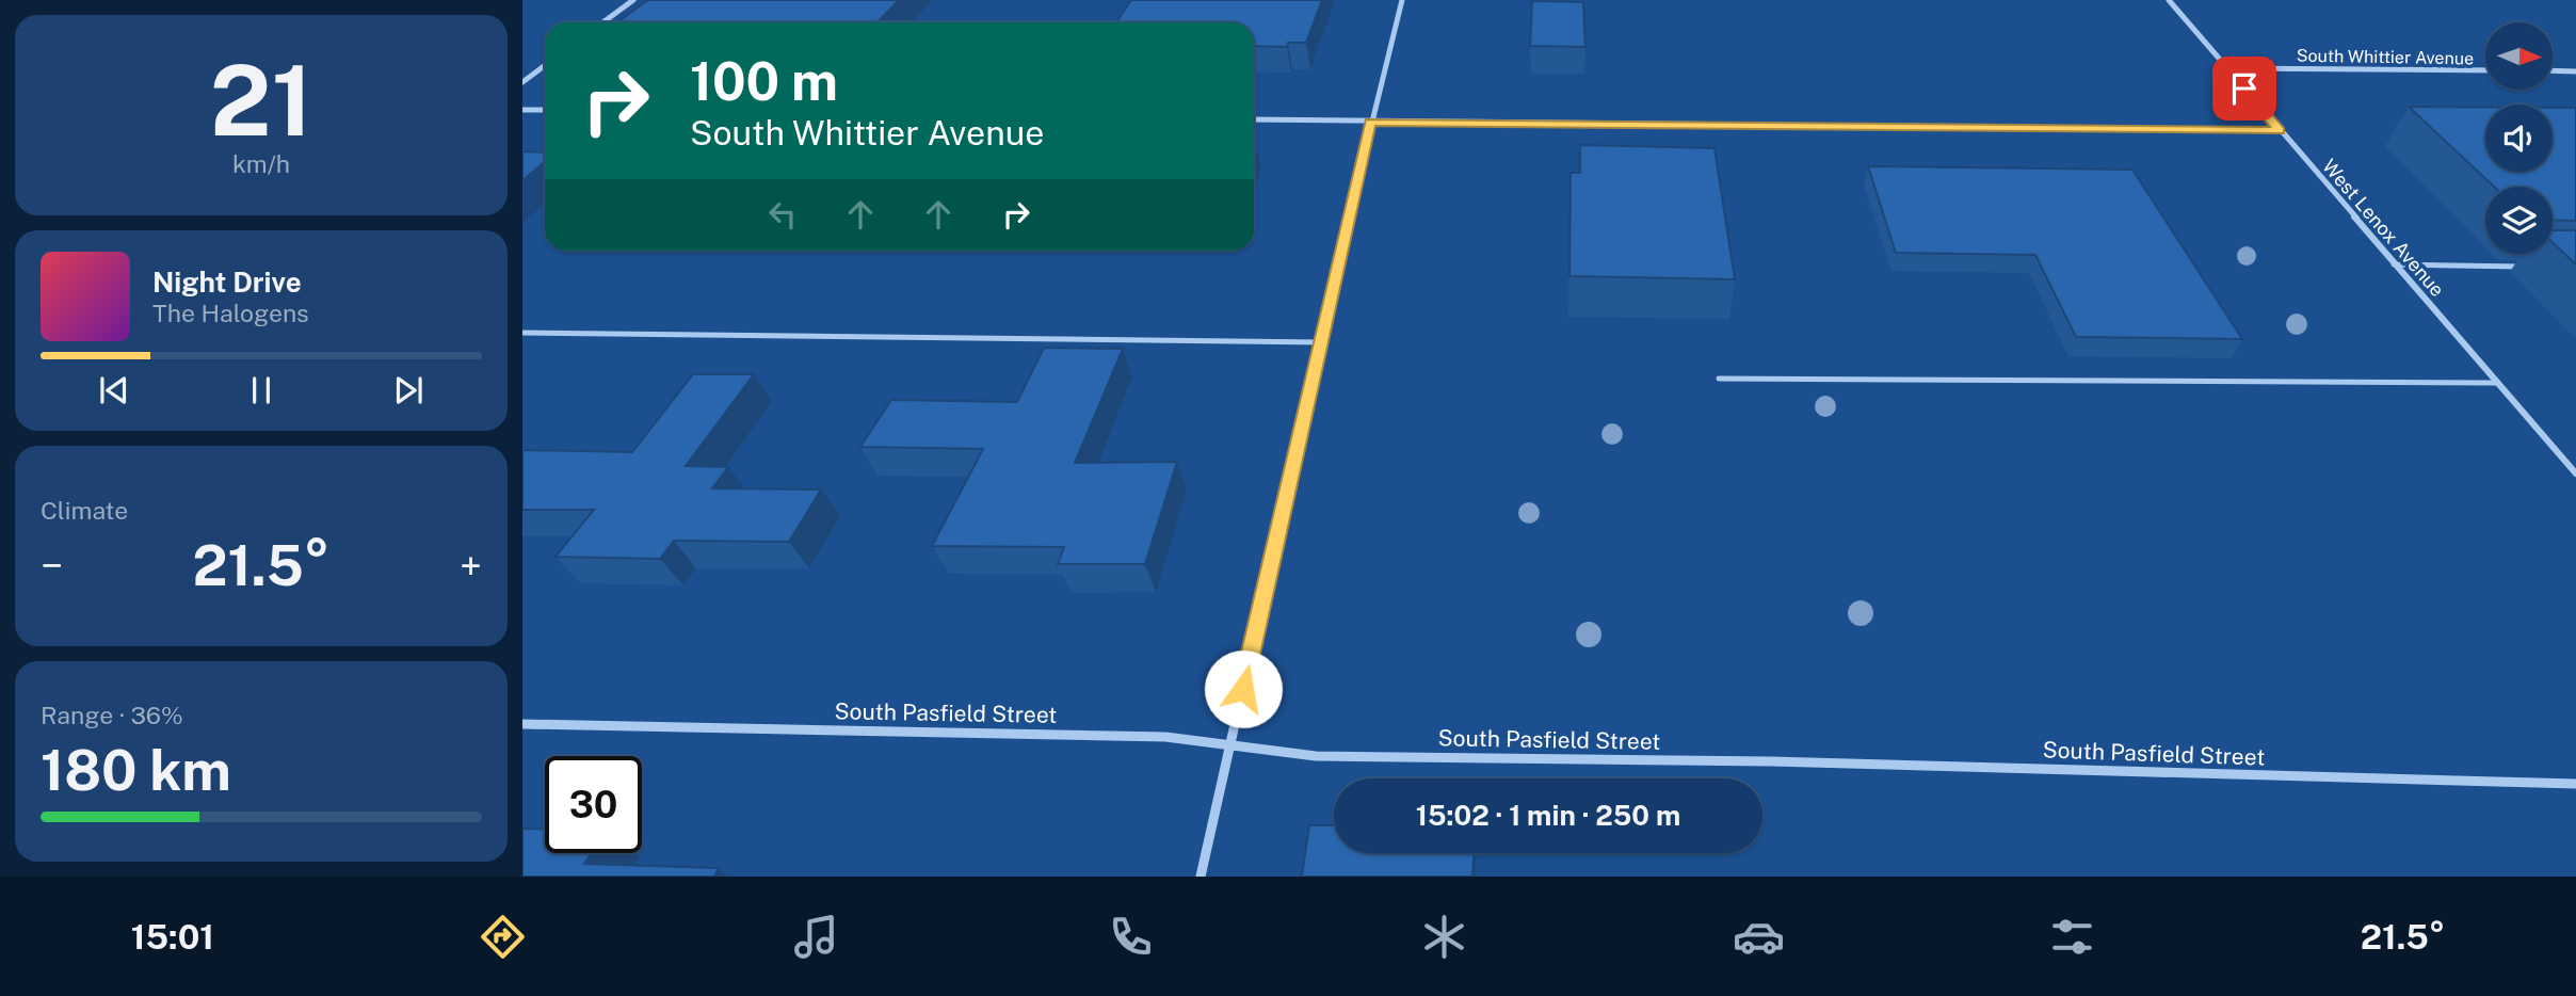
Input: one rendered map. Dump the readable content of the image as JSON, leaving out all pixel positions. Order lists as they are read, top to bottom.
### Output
{
  "streets": {
    "street": ["South Whittier Avenue", "West Lenox Avenue", "South Pasfield Street"]
  },
  "crossings": [
    ["South Whittier Avenue", "West Lenox Avenue"]
  ],
  "north": "right",
  "page": {
    "tile": [
      ["21", "km/h"],
      "Climate",
      ["Range · 36%", "180 km"]
    ],
    "turn": ["100 m", "South Whittier Avenue"],
    "song": ["Night Drive", "The Halogens"],
    "heat": ["−", "21.5°", "+"],
    "limit": "30",
    "trip": "15:02 · 1 min · 250 m",
    "tabs": ["15:01", "21.5°"]
  }
}
